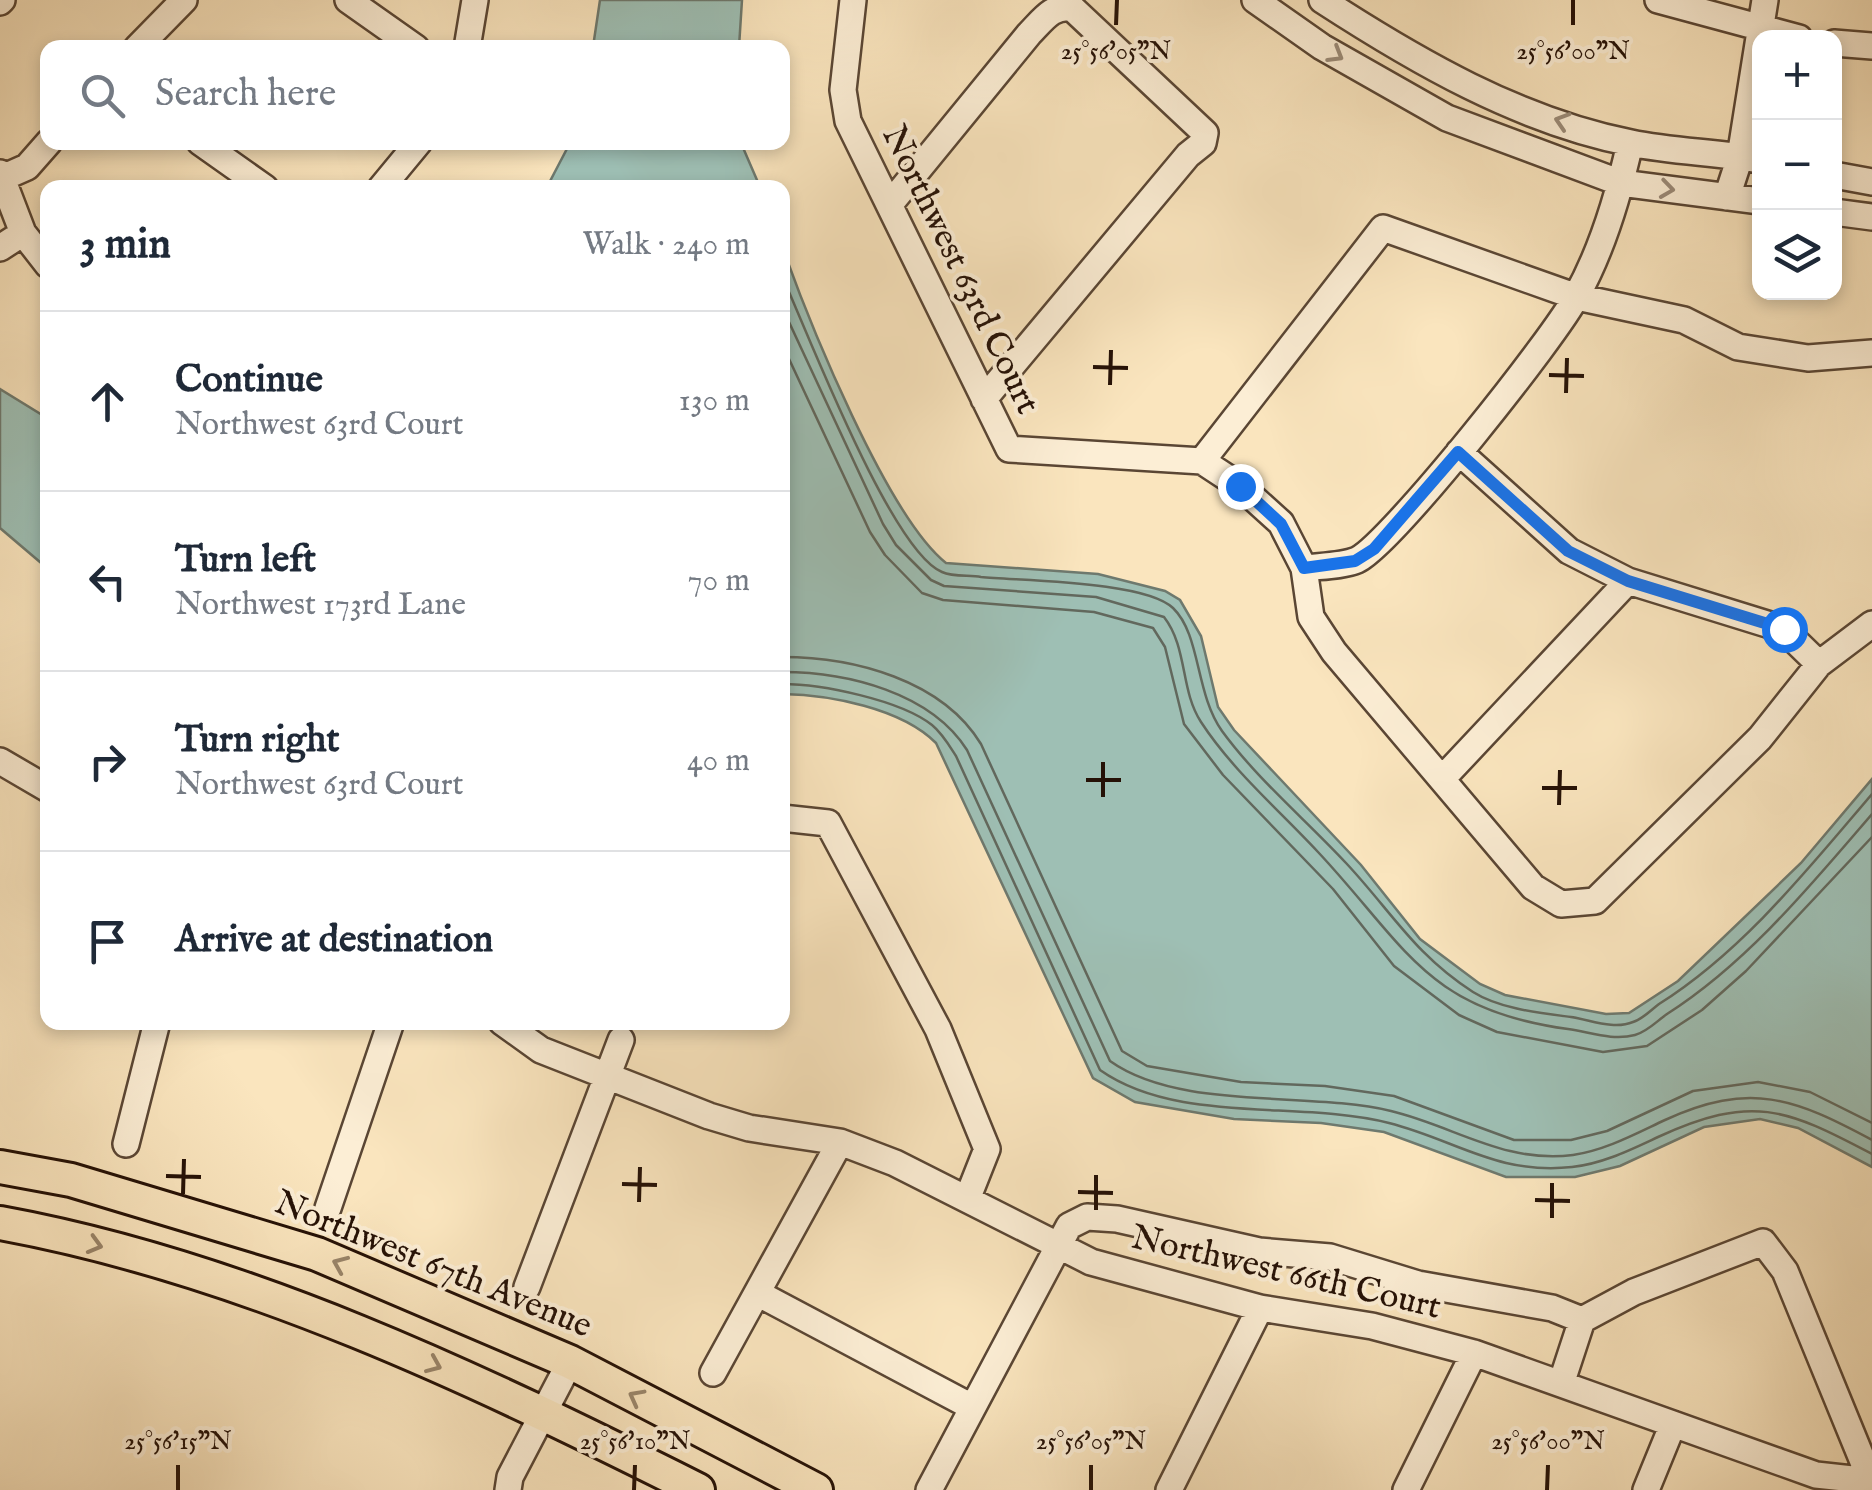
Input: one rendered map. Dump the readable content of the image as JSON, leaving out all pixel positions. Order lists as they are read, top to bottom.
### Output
{
  "streets": {
    "main road": ["Northwest 67th Avenue"],
    "street": ["Northwest 63rd Court", "Northwest 66th Court"]
  },
  "page": {
    "map_buttons": ["+", "−"],
    "search": "Search here",
    "heading": ["3 min", "Walk · 240 m"],
    "list": [
      ["Continue", "Northwest 63rd Court", "130 m"],
      ["Turn left", "Northwest 173rd Lane", "70 m"],
      ["Turn right", "Northwest 63rd Court", "40 m"],
      "Arrive at destination"
    ]
  },
  "coordinates": [
    "25°56'05\"N",
    "25°56'00\"N",
    "25°56'15\"N",
    "25°56'10\"N"
  ]
}
